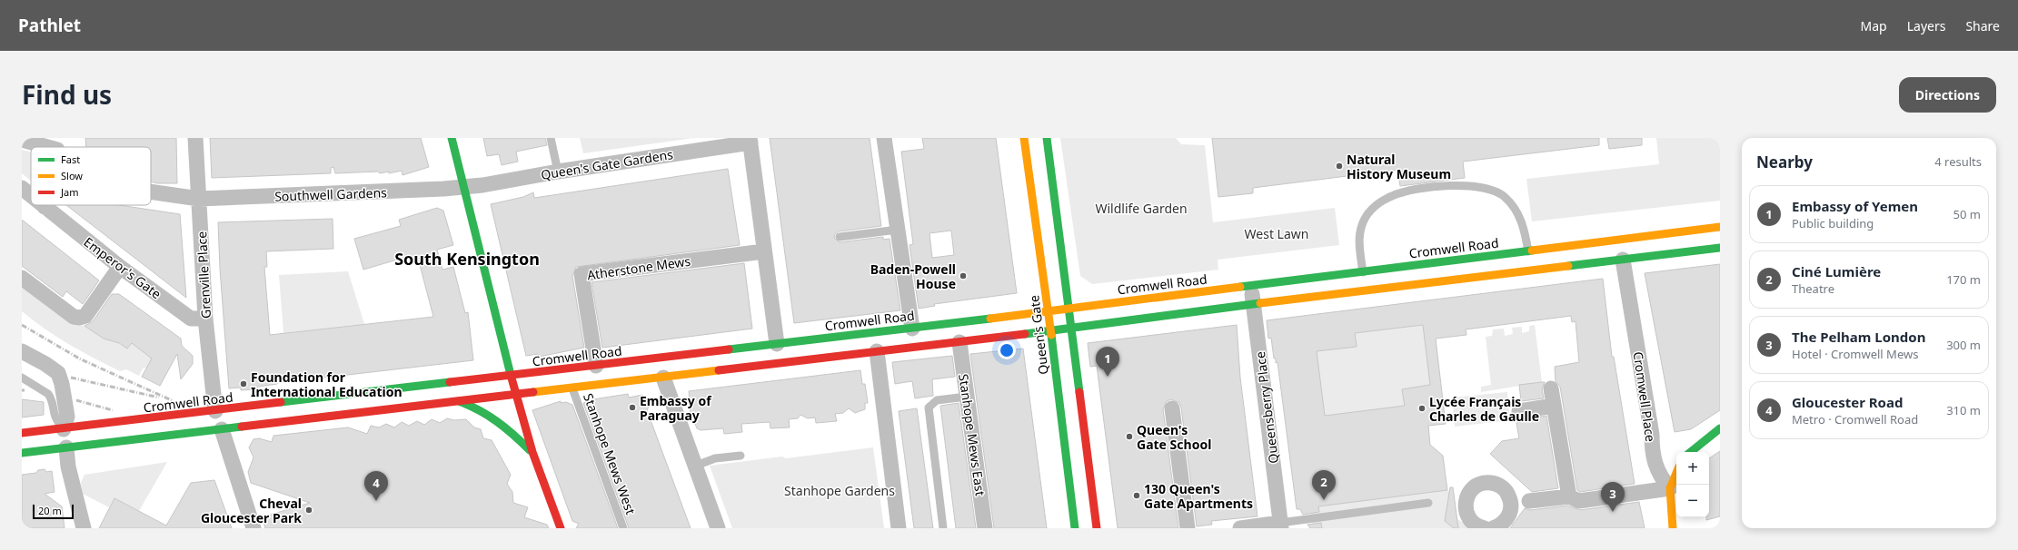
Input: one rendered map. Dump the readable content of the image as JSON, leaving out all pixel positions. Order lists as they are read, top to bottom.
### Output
{
  "streets": {
    "main road": ["Cromwell Road", "Queen's Gate"],
    "street": [
      "Queen's Gate Gardens",
      "Southwell Gardens",
      "Emperor's Gate",
      "Atherstone Mews",
      "Grenville Place",
      "Cromwell Place",
      "Queensberry Place",
      "Stanhope Mews East"
    ],
    "lane": ["Stanhope Mews West"]
  },
  "crossings": [
    ["Queen's Gate Gardens", "Southwell Gardens"],
    ["Queen's Gate Gardens", "Cromwell Road"],
    ["Queen's Gate Gardens", "Atherstone Mews"],
    ["Southwell Gardens", "Grenville Place"],
    ["Cromwell Road", "Atherstone Mews"],
    ["Cromwell Road", "Grenville Place"],
    ["Cromwell Road", "Queen's Gate"],
    ["Cromwell Road", "Cromwell Place"],
    ["Cromwell Road", "Queensberry Place"],
    ["Cromwell Road", "Stanhope Mews East"],
    ["Cromwell Road", "Stanhope Mews West"],
    ["Emperor's Gate", "Grenville Place"]
  ],
  "districts": ["South Kensington"],
  "parks": ["Wildlife Garden", "West Lawn", "Stanhope Gardens"],
  "places": [
    "Natural History Museum",
    "Baden-Powell House",
    "Foundation for International Education",
    "Embassy of Paraguay",
    "Lycée Français Charles de Gaulle",
    "Queen's Gate School",
    "130 Queen's Gate Apartments",
    "Cheval Gloucester Park"
  ],
  "legend": ["Fast", "Slow", "Jam"],
  "scale_bar": "20 m",
  "page": {
    "header": "Pathlet",
    "nav": ["Map", "Layers", "Share"],
    "title": "Find us",
    "buttons": "Directions",
    "heading": ["Nearby", "4 results"],
    "list": [
      {
        "mark": "1",
        "name": "Embassy of Yemen",
        "note": "Public building",
        "value": "50 m"
      },
      {
        "mark": "2",
        "name": "Ciné Lumière",
        "note": "Theatre",
        "value": "170 m"
      },
      {
        "mark": "3",
        "name": "The Pelham London",
        "note": "Hotel · Cromwell Mews",
        "value": "300 m"
      },
      {
        "mark": "4",
        "name": "Gloucester Road",
        "note": "Metro · Cromwell Road",
        "value": "310 m"
      }
    ],
    "pins": [
      "1",
      "2",
      "4",
      "3"
    ],
    "map_buttons": ["+", "−"],
    "scale": "20 m"
  }
}
